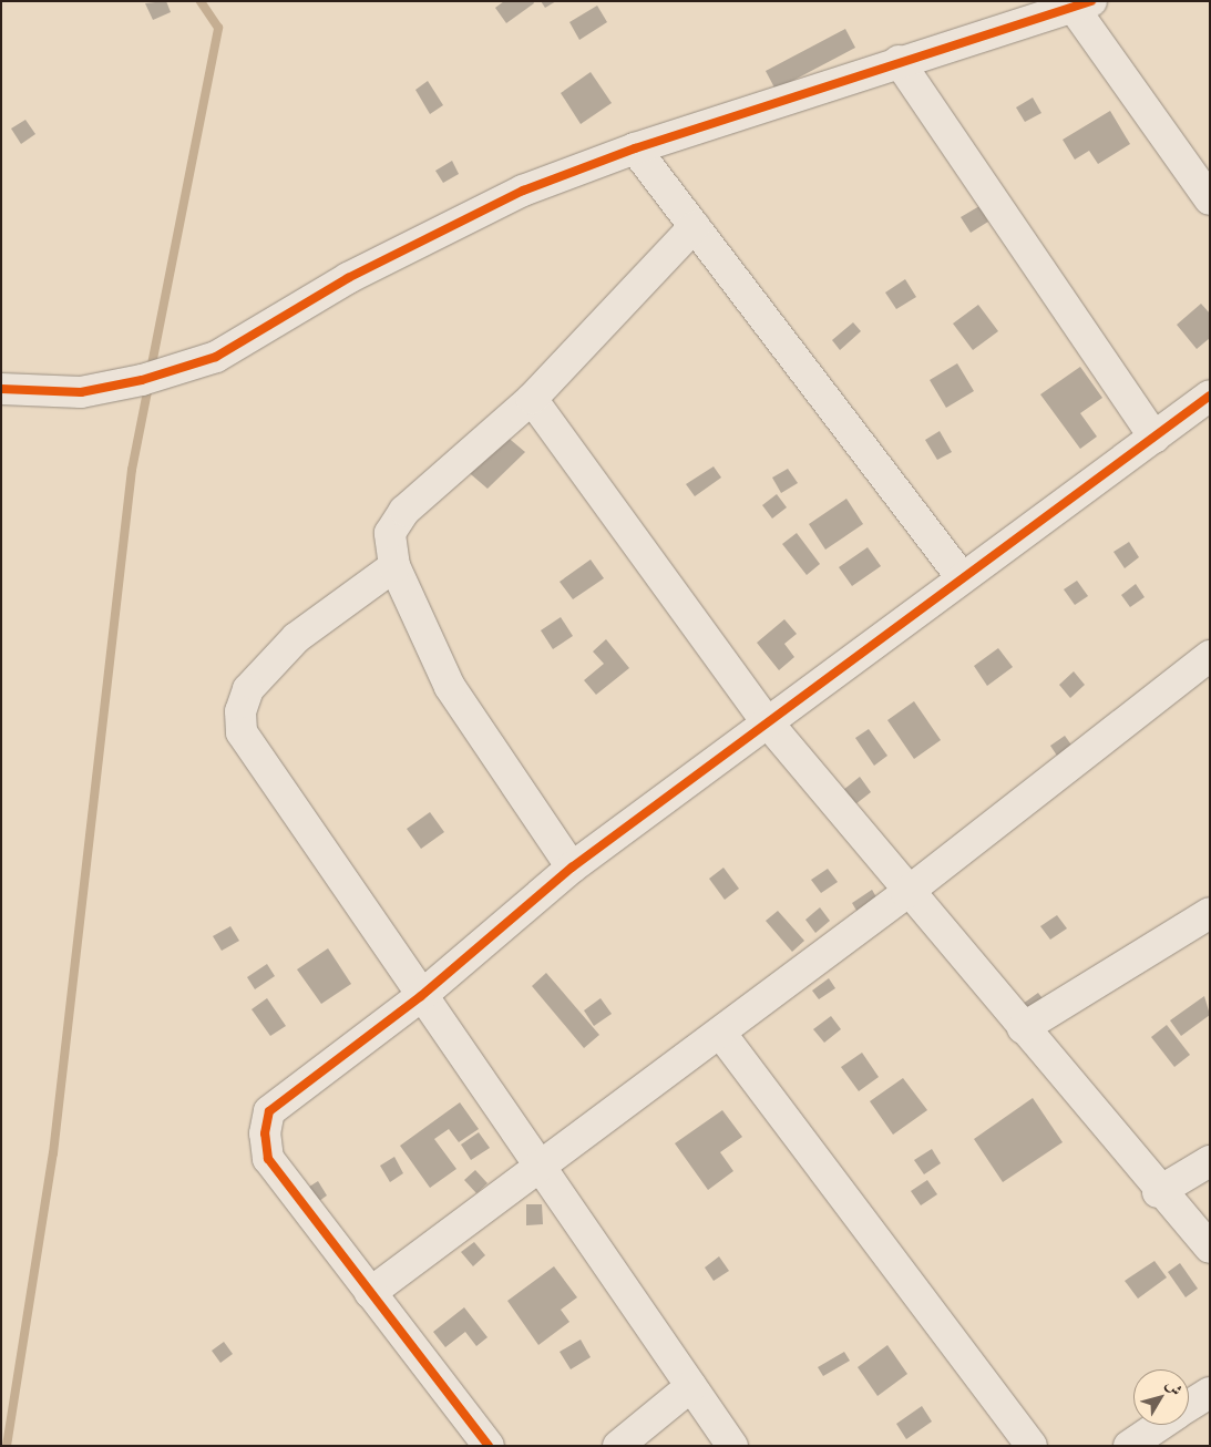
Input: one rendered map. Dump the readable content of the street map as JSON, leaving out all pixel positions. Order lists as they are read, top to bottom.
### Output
{
  "north": "top right"
}
